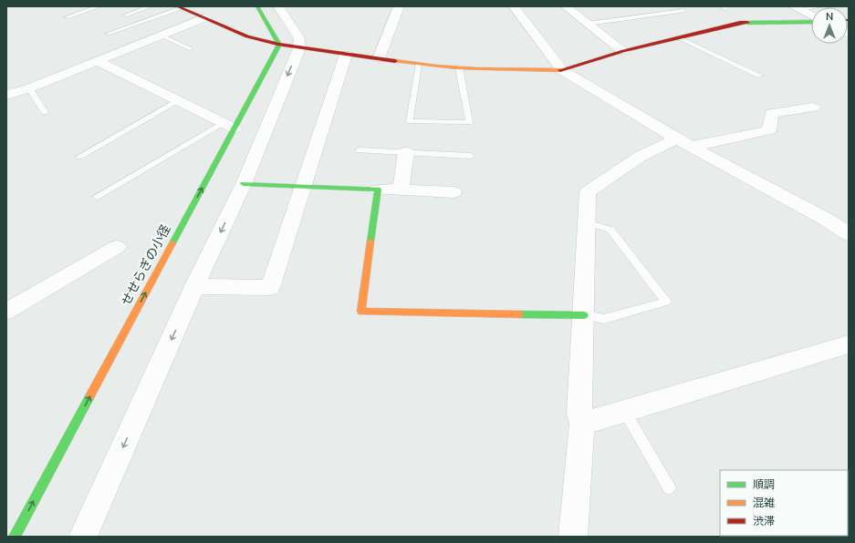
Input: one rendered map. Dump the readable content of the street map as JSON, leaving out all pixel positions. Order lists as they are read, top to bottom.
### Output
{
  "streets": {
    "street": ["せせらぎの小径"]
  },
  "legend": ["順調", "混雑", "渋滞"],
  "north": "top"
}
